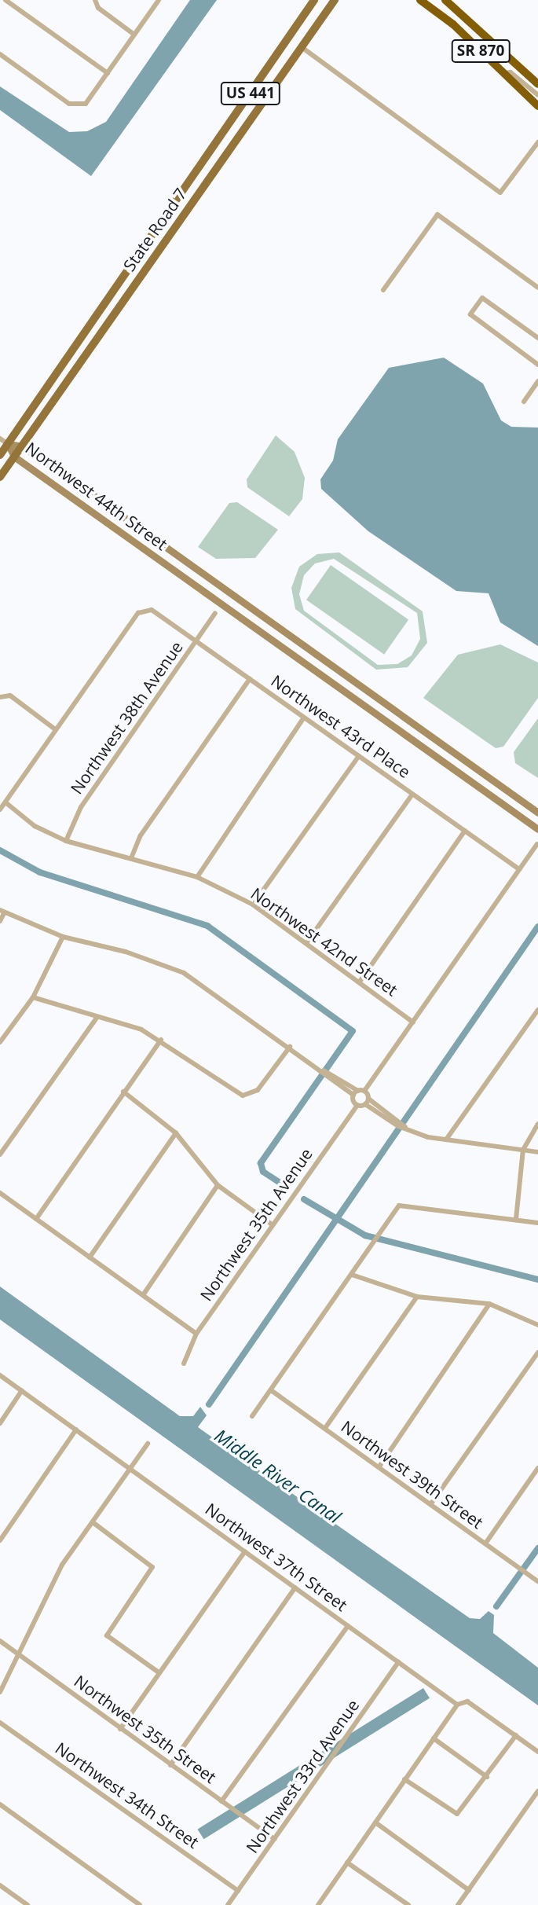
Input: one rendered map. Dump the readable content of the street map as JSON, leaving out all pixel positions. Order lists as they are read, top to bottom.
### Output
{
  "streets": {
    "highway": ["SR 870"],
    "main road": ["US 441", "State Road 7"],
    "street": [
      "Northwest 44th Street",
      "Northwest 38th Avenue",
      "Northwest 43rd Place",
      "Northwest 42nd Street",
      "Northwest 35th Avenue",
      "Northwest 39th Street",
      "Northwest 37th Street",
      "Northwest 35th Street",
      "Northwest 33rd Avenue",
      "Northwest 34th Street"
    ]
  },
  "crossings": [
    ["State Road 7", "Northwest 44th Street"],
    ["Northwest 38th Avenue", "Northwest 43rd Place"],
    ["Northwest 38th Avenue", "Northwest 42nd Street"],
    ["Northwest 37th Street", "Northwest 33rd Avenue"],
    ["Northwest 35th Street", "Northwest 33rd Avenue"],
    ["Northwest 33rd Avenue", "Northwest 34th Street"]
  ],
  "water": ["Middle River Canal"]
}
